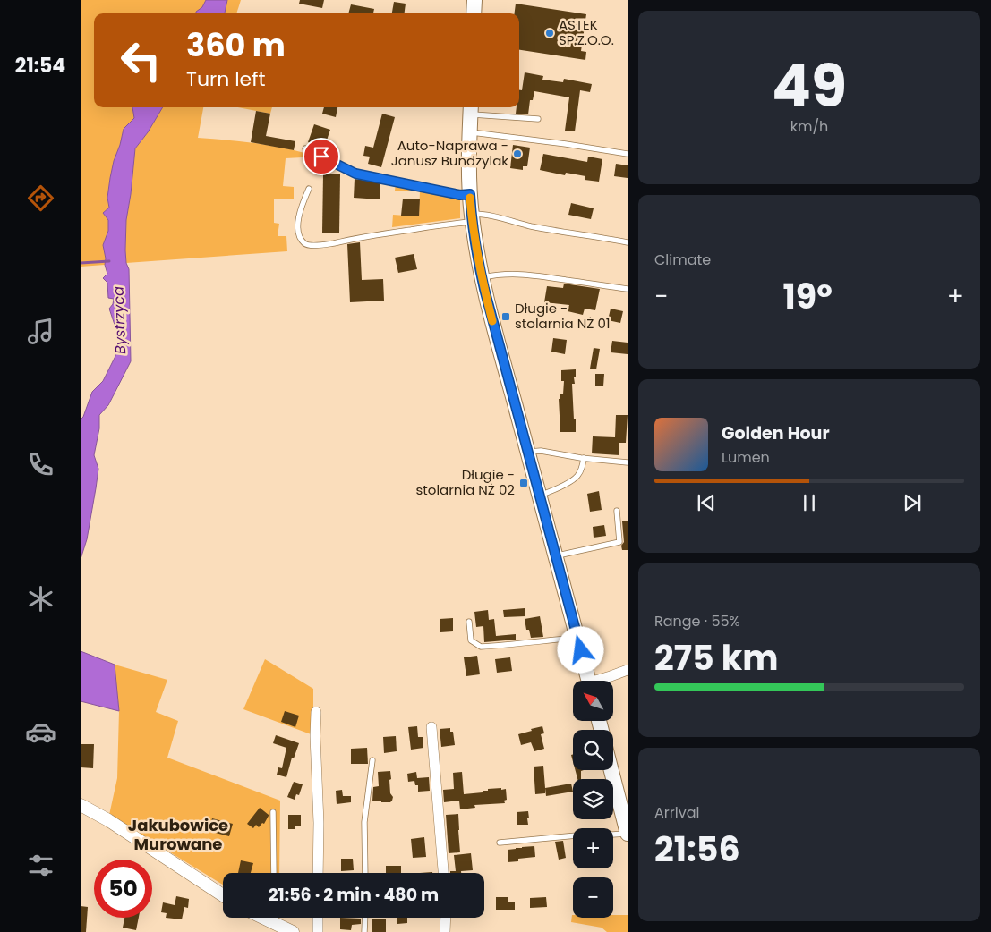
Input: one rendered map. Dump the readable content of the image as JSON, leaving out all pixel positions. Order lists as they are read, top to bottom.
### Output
{
  "districts": ["Jakubowice Murowane"],
  "water": ["Bystrzyca"],
  "places": {
    "other": ["ASTEK SP.Z.O.O.", "Auto-Naprawa - Janusz Bundzylak"],
    "transit": ["Długie - stolarnia NŻ 01", "Długie - stolarnia NŻ 02"]
  },
  "north": "top left",
  "page": {
    "tabs": "21:54",
    "tile": [
      ["49", "km/h"],
      "Climate",
      ["Range · 55%", "275 km"],
      ["Arrival", "21:56"]
    ],
    "turn": ["360 m", "Turn left"],
    "heat": ["−", "19°", "+"],
    "song": ["Golden Hour", "Lumen"],
    "map_buttons": ["+", "−"],
    "limit": "50",
    "trip": "21:56 · 2 min · 480 m"
  }
}
